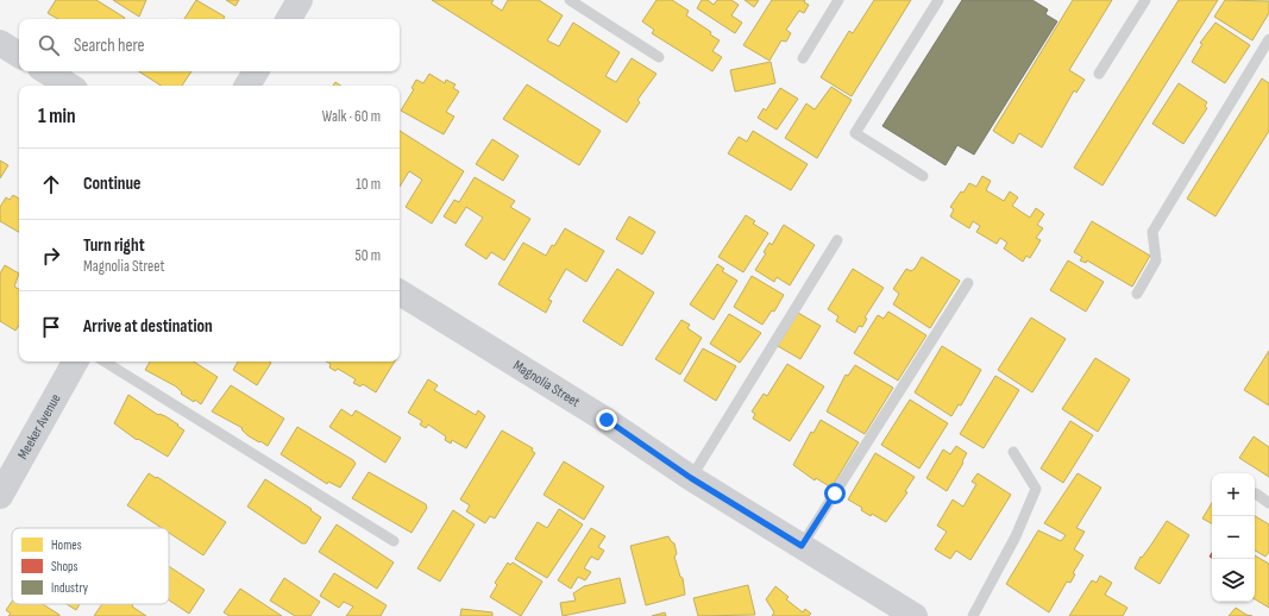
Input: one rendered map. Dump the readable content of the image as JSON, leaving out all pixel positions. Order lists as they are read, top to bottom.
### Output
{
  "streets": {
    "street": ["Magnolia Street", "Meeker Avenue"]
  },
  "legend": ["Homes", "Shops", "Industry"],
  "page": {
    "search": "Search here",
    "heading": ["1 min", "Walk · 60 m"],
    "list": [
      ["Continue", "10 m"],
      ["Turn right", "Magnolia Street", "50 m"],
      "Arrive at destination"
    ],
    "map_buttons": ["+", "−"]
  }
}
